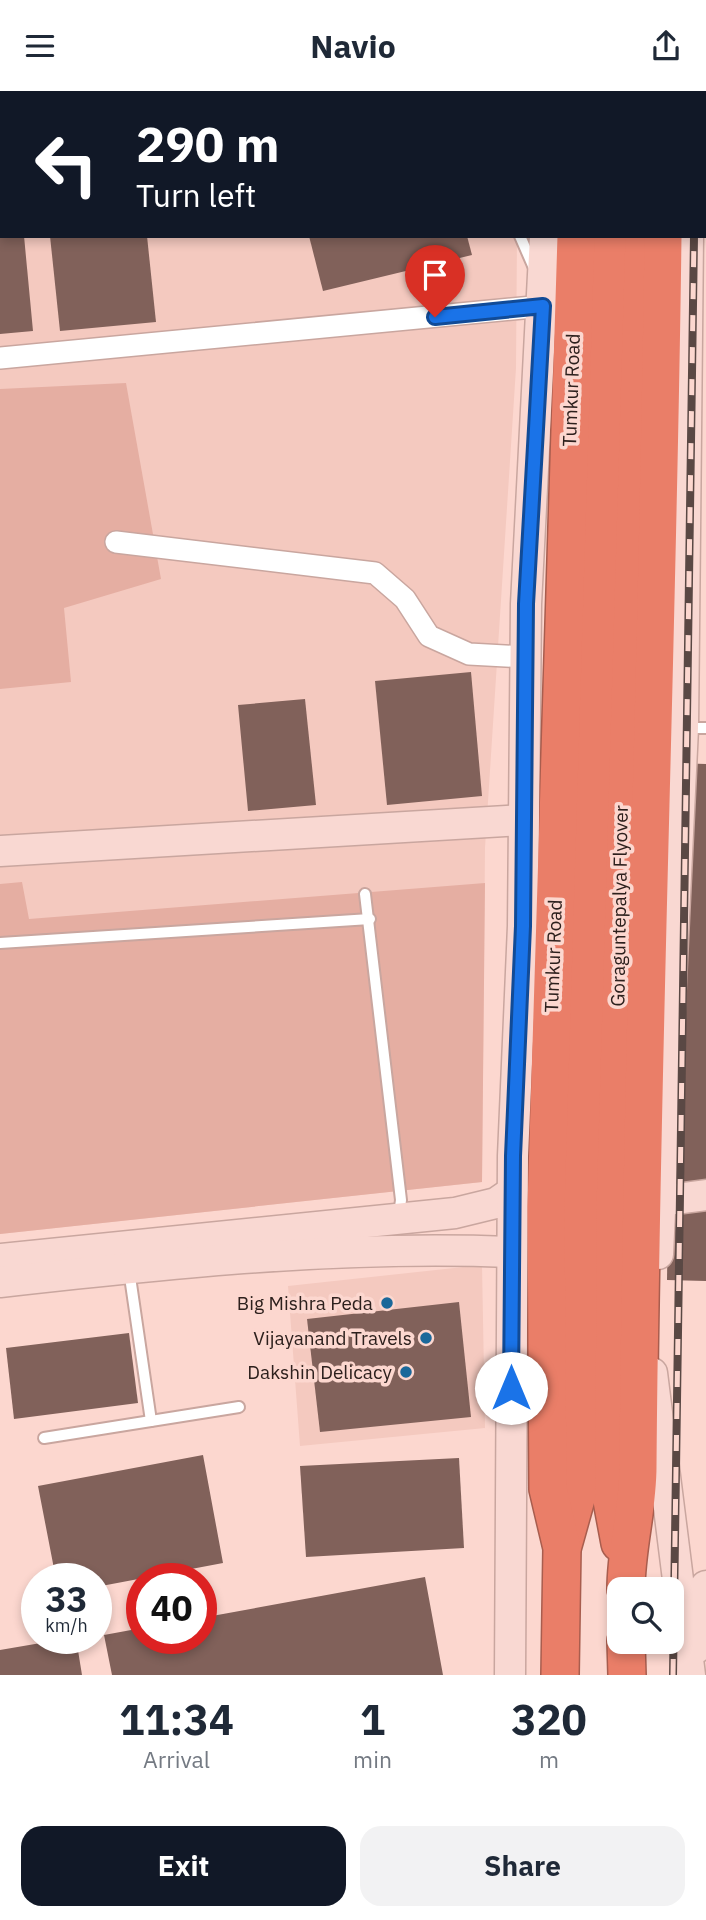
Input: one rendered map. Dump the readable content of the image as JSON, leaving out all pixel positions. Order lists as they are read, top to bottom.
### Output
{
  "streets": {
    "highway": ["Tumkur Road", "Goraguntepalya Flyover"]
  },
  "crossings": [
    ["Tumkur Road", "Goraguntepalya Flyover"]
  ],
  "places": ["Big Mishra Peda", "Vijayanand Travels", "Dakshin Delicacy"],
  "page": {
    "header": "Navio",
    "turn": ["290 m", "Turn left"],
    "speed": "33 km/h",
    "limit": "40",
    "eta": [
      "11:34",
      "Arrival",
      "1",
      "min",
      "320",
      "m"
    ],
    "buttons": ["Exit", "Share"]
  }
}
